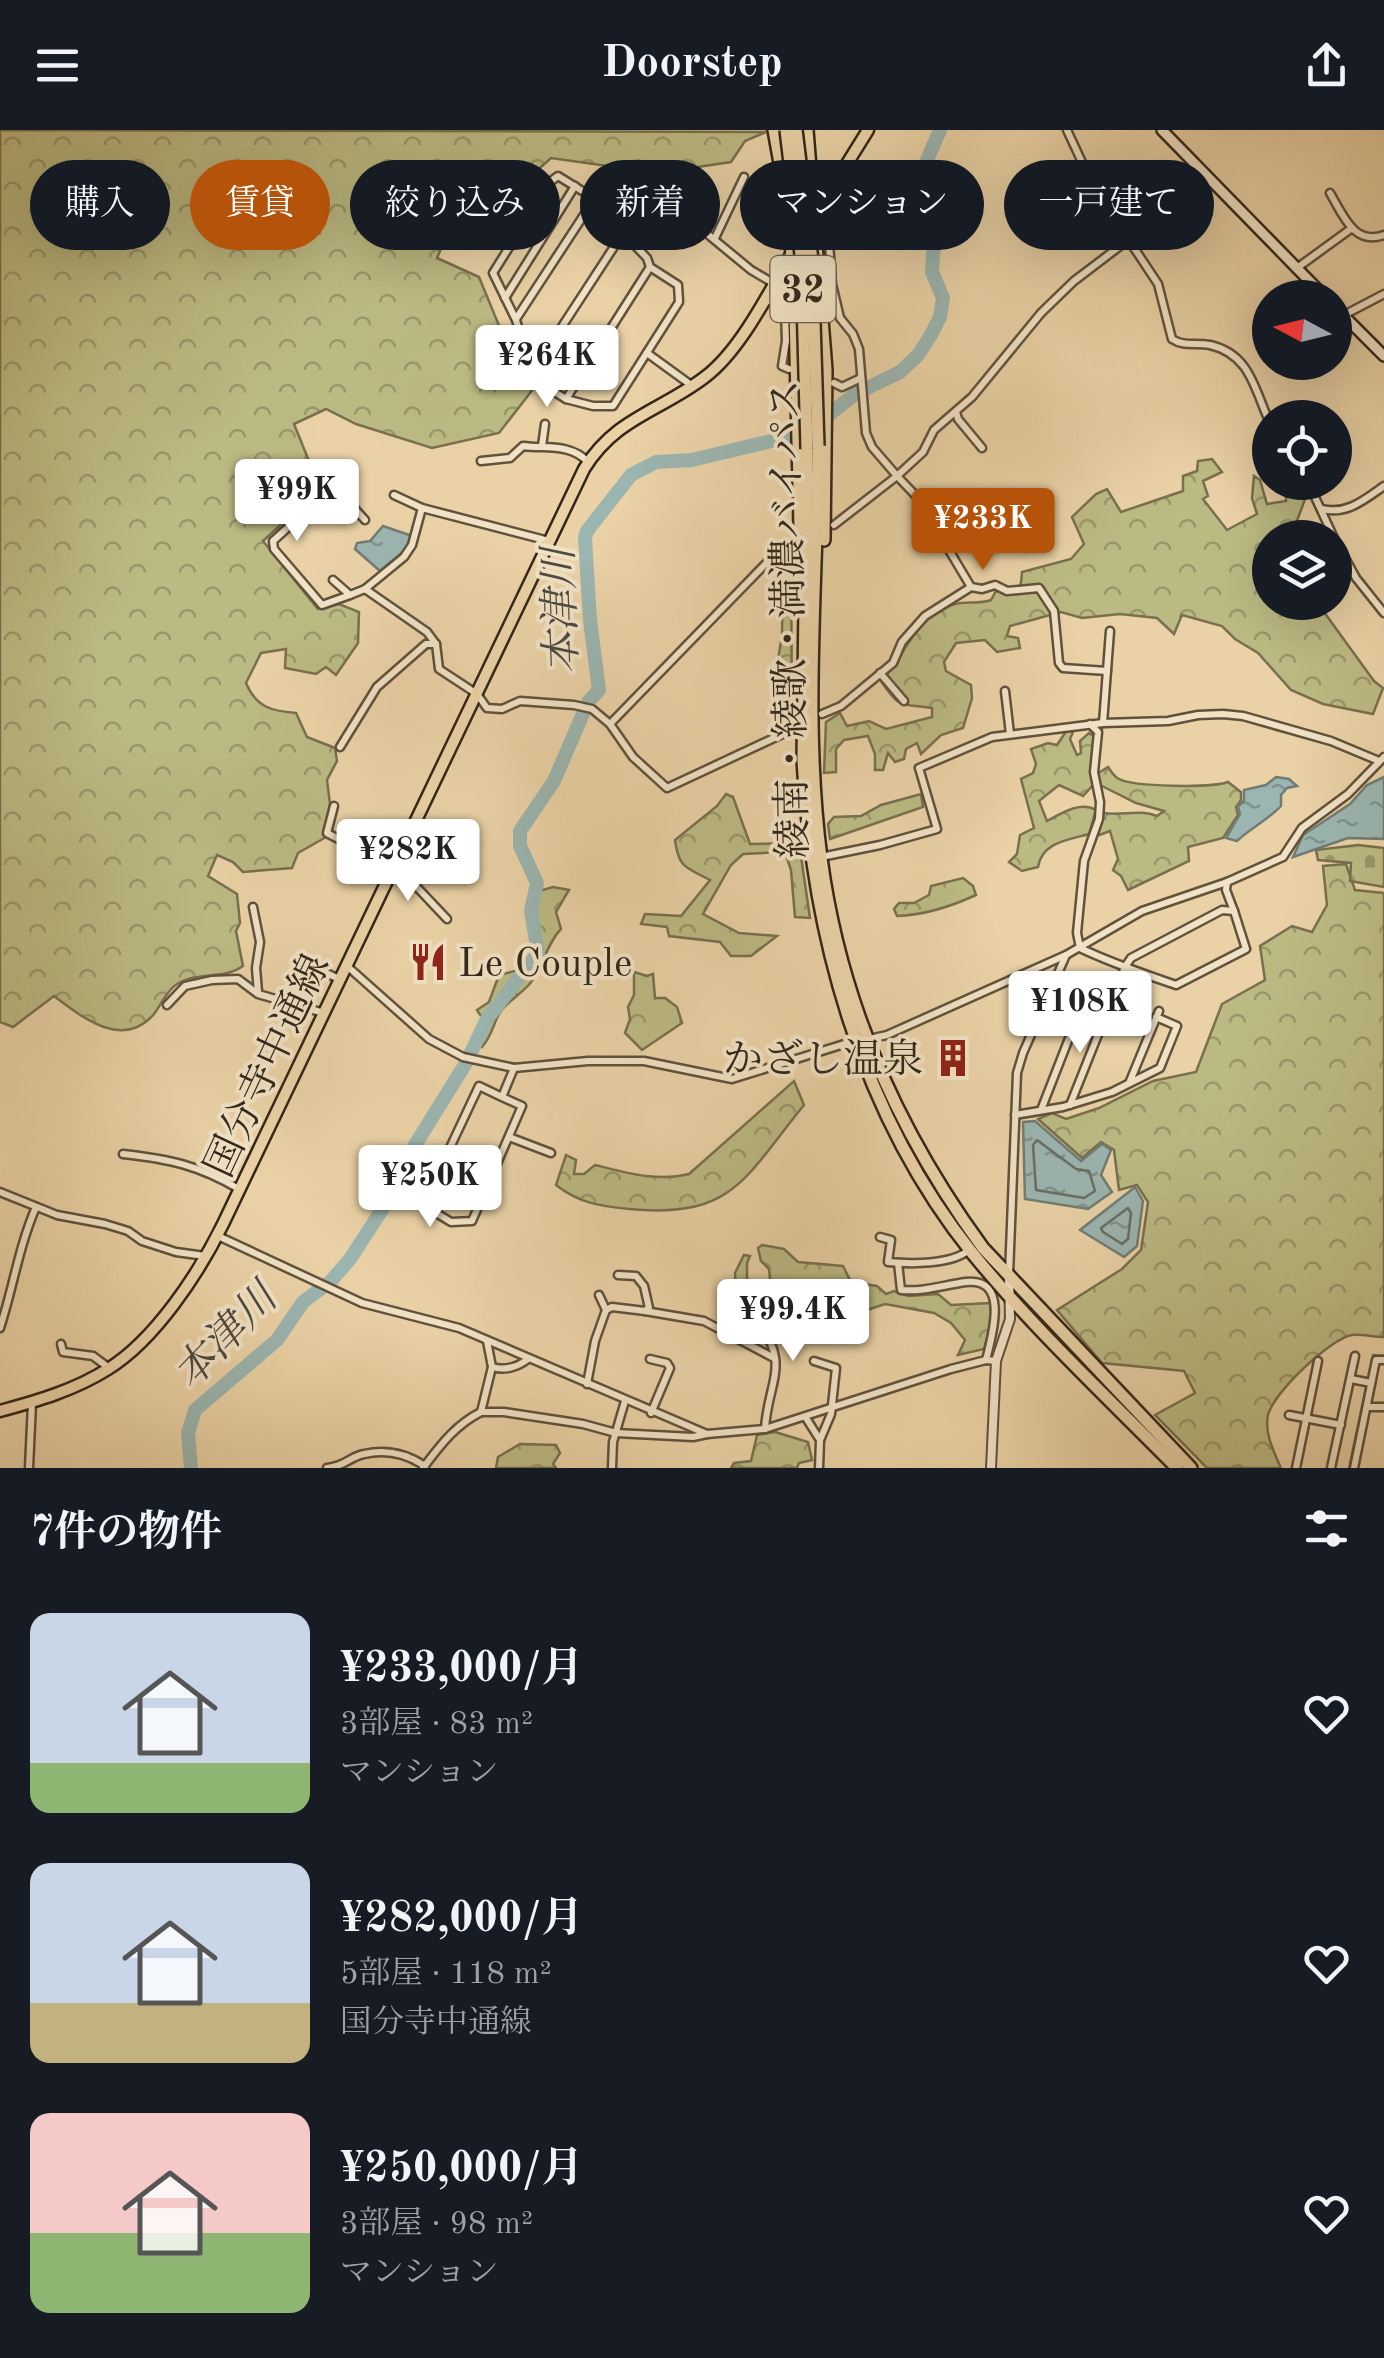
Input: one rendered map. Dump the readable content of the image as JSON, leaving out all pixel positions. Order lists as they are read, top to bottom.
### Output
{
  "streets": {
    "highway": ["32", "綾南・綾歌・満濃バイパス"],
    "main road": ["国分寺中通線"]
  },
  "water": ["本津川"],
  "places": {
    "restaurant": ["Le Couple"],
    "building": ["かざし温泉"]
  },
  "north": "left",
  "page": {
    "header": "Doorstep",
    "chip": [
      "購入",
      "賃貸",
      "絞り込み",
      "新着",
      "マンション",
      "一戸建て"
    ],
    "price": [
      "¥264K",
      "¥99K",
      "¥233K",
      "¥282K",
      "¥108K",
      "¥250K",
      "¥99.4K"
    ],
    "heading": "7件の物件",
    "list": [
      {
        "name": "¥233,000/月",
        "note": "3部屋 · 83 m² · マンション"
      },
      {
        "name": "¥282,000/月",
        "note": "5部屋 · 118 m² · 国分寺中通線"
      },
      {
        "name": "¥250,000/月",
        "note": "3部屋 · 98 m² · マンション"
      }
    ]
  }
}
